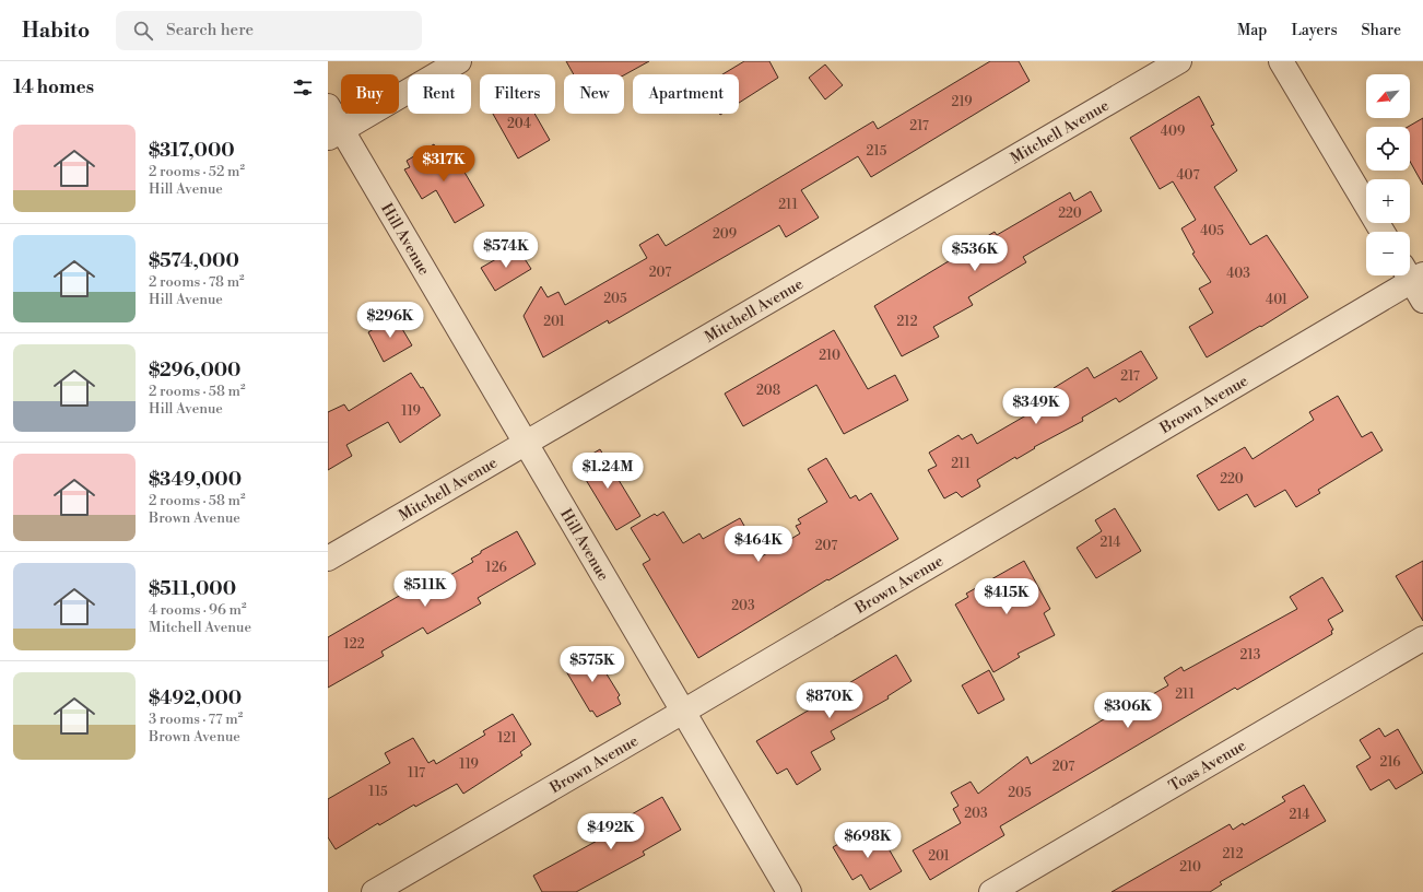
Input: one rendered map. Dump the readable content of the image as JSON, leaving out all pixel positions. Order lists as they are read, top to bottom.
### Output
{
  "streets": {
    "street": [
      "Mitchell Avenue",
      "Hill Avenue",
      "Brown Avenue",
      "Toas Avenue"
    ]
  },
  "crossings": [
    ["Mitchell Avenue", "Hill Avenue"],
    ["Hill Avenue", "Brown Avenue"]
  ],
  "house_numbers": [
    "219",
    "204",
    "217",
    "409",
    "215",
    "407",
    "211",
    "220",
    "405",
    "209",
    "207",
    "403",
    "205",
    "401",
    "201",
    "212",
    "210",
    "217",
    "208",
    "119",
    "211",
    "220",
    "214",
    "207",
    "126",
    "203",
    "122",
    "213",
    "211",
    "121",
    "216",
    "119",
    "207",
    "117",
    "115",
    "205",
    "203",
    "214",
    "212",
    "201",
    "210"
  ],
  "north": "bottom left",
  "page": {
    "header": "Habito",
    "search": "Search here",
    "nav": ["Map", "Layers", "Share"],
    "heading": "14 homes",
    "map_buttons": ["+", "−"],
    "chip": [
      "Buy",
      "Rent",
      "Filters",
      "New",
      "Apartment"
    ],
    "list": [
      {
        "name": "$317,000",
        "note": "2 rooms · 52 m² · Hill Avenue"
      },
      {
        "name": "$574,000",
        "note": "2 rooms · 78 m² · Hill Avenue"
      },
      {
        "name": "$296,000",
        "note": "2 rooms · 58 m² · Hill Avenue"
      },
      {
        "name": "$349,000",
        "note": "2 rooms · 58 m² · Brown Avenue"
      },
      {
        "name": "$511,000",
        "note": "4 rooms · 96 m² · Mitchell Avenue"
      },
      {
        "name": "$492,000",
        "note": "3 rooms · 77 m² · Brown Avenue"
      }
    ],
    "price": [
      "$317K",
      "$574K",
      "$536K",
      "$296K",
      "$349K",
      "$1.24M",
      "$464K",
      "$511K",
      "$415K",
      "$575K",
      "$870K",
      "$306K",
      "$492K",
      "$698K"
    ]
  }
}
